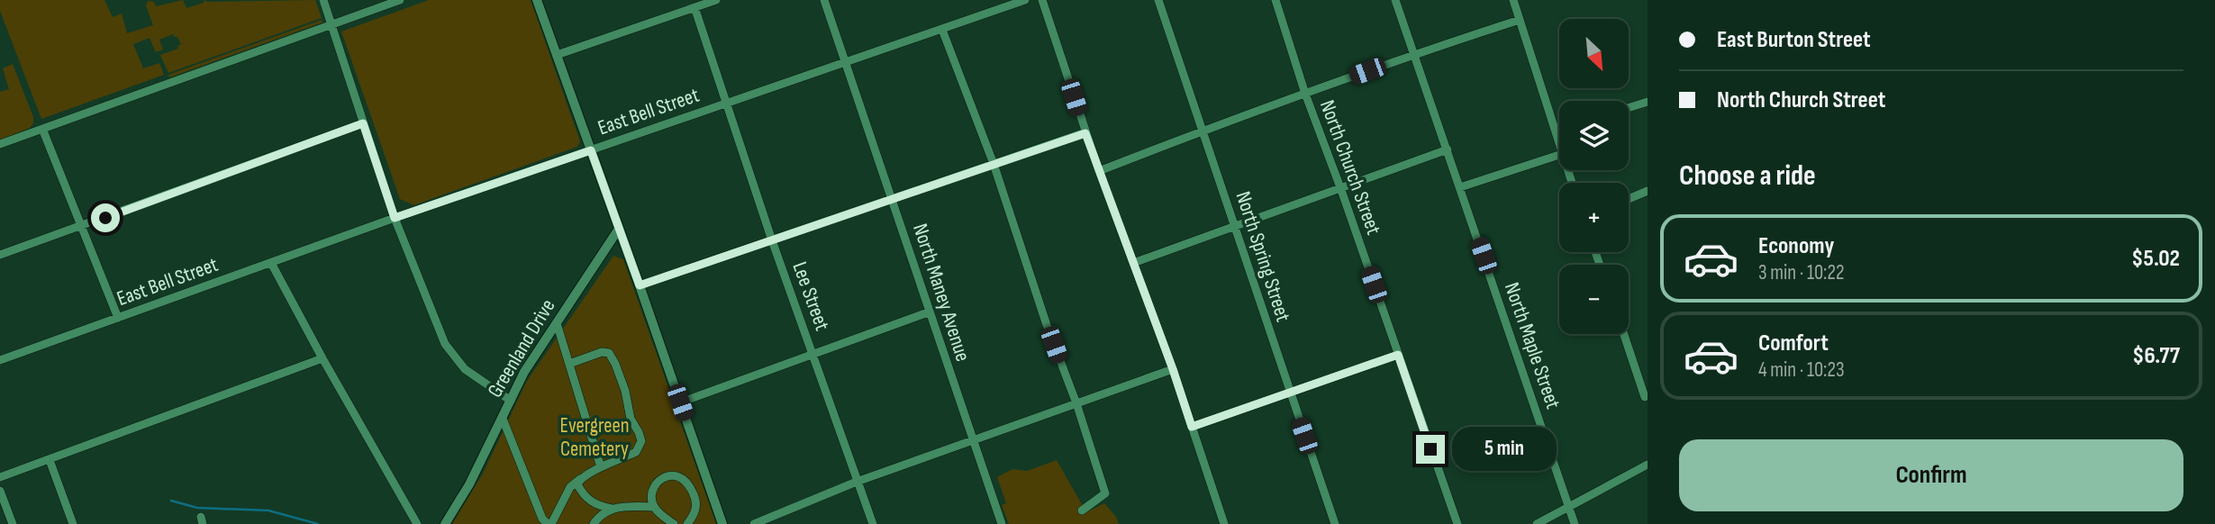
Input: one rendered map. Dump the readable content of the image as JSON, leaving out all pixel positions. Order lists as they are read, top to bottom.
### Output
{
  "streets": {
    "street": [
      "East Bell Street",
      "North Church Street",
      "North Spring Street",
      "North Maney Avenue",
      "Lee Street",
      "North Maple Street",
      "Greenland Drive"
    ]
  },
  "crossings": [
    ["East Bell Street", "North Maney Avenue"],
    ["East Bell Street", "Lee Street"]
  ],
  "parks": ["Evergreen Cemetery"],
  "north": "bottom right",
  "page": {
    "banner": ["East Burton Street", "North Church Street"],
    "map_buttons": ["+", "−"],
    "heading": "Choose a ride",
    "list": [
      {
        "name": "Economy",
        "note": "3 min · 10:22",
        "value": "$5.02"
      },
      {
        "name": "Comfort",
        "note": "4 min · 10:23",
        "value": "$6.77"
      }
    ],
    "bubble": "5 min",
    "buttons": "Confirm"
  }
}
